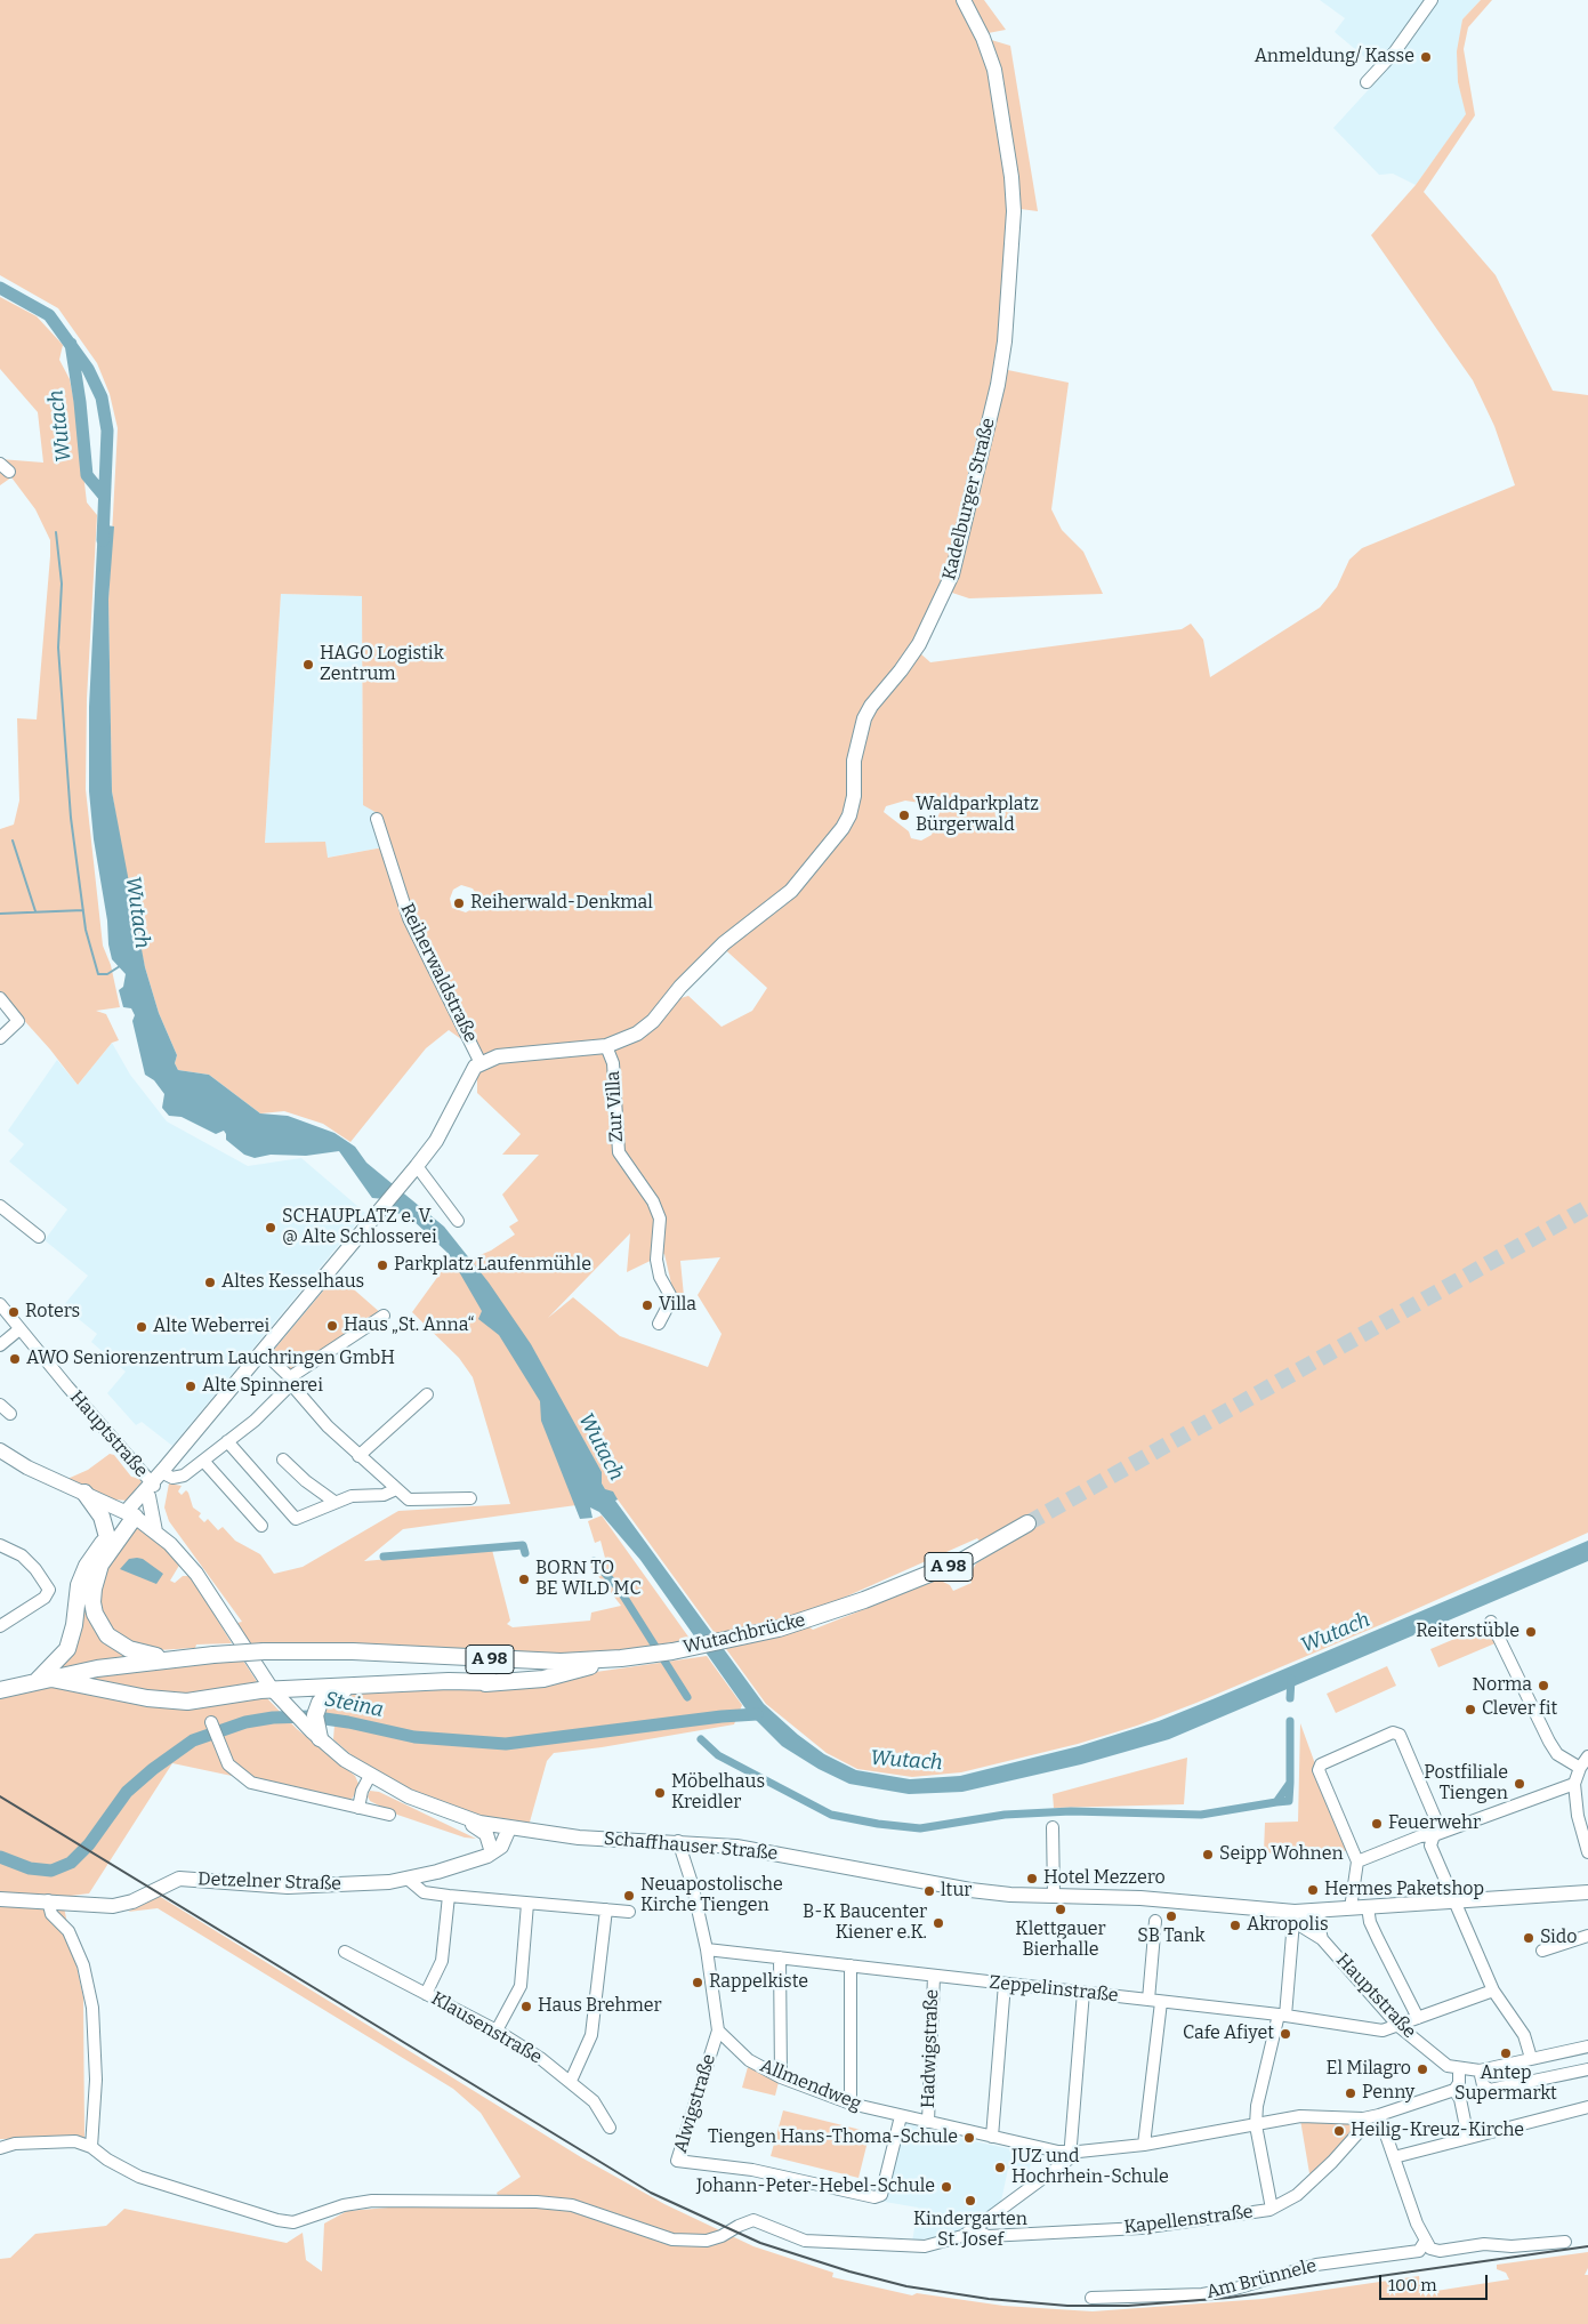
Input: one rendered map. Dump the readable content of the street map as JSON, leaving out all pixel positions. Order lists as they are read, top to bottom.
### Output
{
  "streets": {
    "highway": ["A 98", "Wutachbrücke"],
    "main road": ["Kadelburger Straße", "Schaffhauser Straße", "Detzelner Straße"],
    "street": [
      "Reiherwaldstraße",
      "Zur Villa",
      "Hauptstraße",
      "Zeppelinstraße",
      "Klausenstraße",
      "Hadwigstraße",
      "Allmendweg",
      "Alwigstraße",
      "Kapellenstraße",
      "Am Brünnele"
    ]
  },
  "crossings": [
    ["Kadelburger Straße", "Reiherwaldstraße"],
    ["Kadelburger Straße", "Zur Villa"],
    ["Hauptstraße", "Schaffhauser Straße"],
    ["Hauptstraße", "Zeppelinstraße"],
    ["A 98", "Wutachbrücke"],
    ["Zeppelinstraße", "Hadwigstraße"],
    ["Hadwigstraße", "Allmendweg"],
    ["Allmendweg", "Alwigstraße"],
    ["Allmendweg", "Kapellenstraße"]
  ],
  "water": ["Wutach", "Steina"],
  "places": [
    "Anmeldung/ Kasse",
    "HAGO Logistik Zentrum",
    "Waldparkplatz Bürgerwald",
    "Reiherwald-Denkmal",
    "SCHAUPLATZ e. V. @ Alte Schlosserei",
    "Parkplatz Laufenmühle",
    "Altes Kesselhaus",
    "Villa",
    "Roters",
    "Haus „St. Anna“",
    "Alte Weberrei",
    "AWO Seniorenzentrum Lauchringen GmbH",
    "Alte Spinnerei",
    "BORN TO BE WILD MC",
    "Reiterstüble",
    "Norma",
    "Clever fit",
    "Postfiliale Tiengen",
    "Möbelhaus Kreidler",
    "Feuerwehr",
    "Seipp Wohnen",
    "Hotel Mezzero",
    "Hermes Paketshop",
    "ltur",
    "Neuapostolische Kirche Tiengen",
    "Klettgauer Bierhalle",
    "SB Tank",
    "B-K Baucenter Kiener e.K.",
    "Akropolis",
    "Sido",
    "Rappelkiste",
    "Haus Brehmer",
    "Cafe Afiyet",
    "Antep Supermarkt",
    "El Milagro",
    "Penny",
    "Heilig-Kreuz-Kirche",
    "Tiengen Hans-Thoma-Schule",
    "JUZ und Hochrhein-Schule",
    "Johann-Peter-Hebel-Schule",
    "Kindergarten St. Josef"
  ],
  "scale_bar": "100 m"
}
